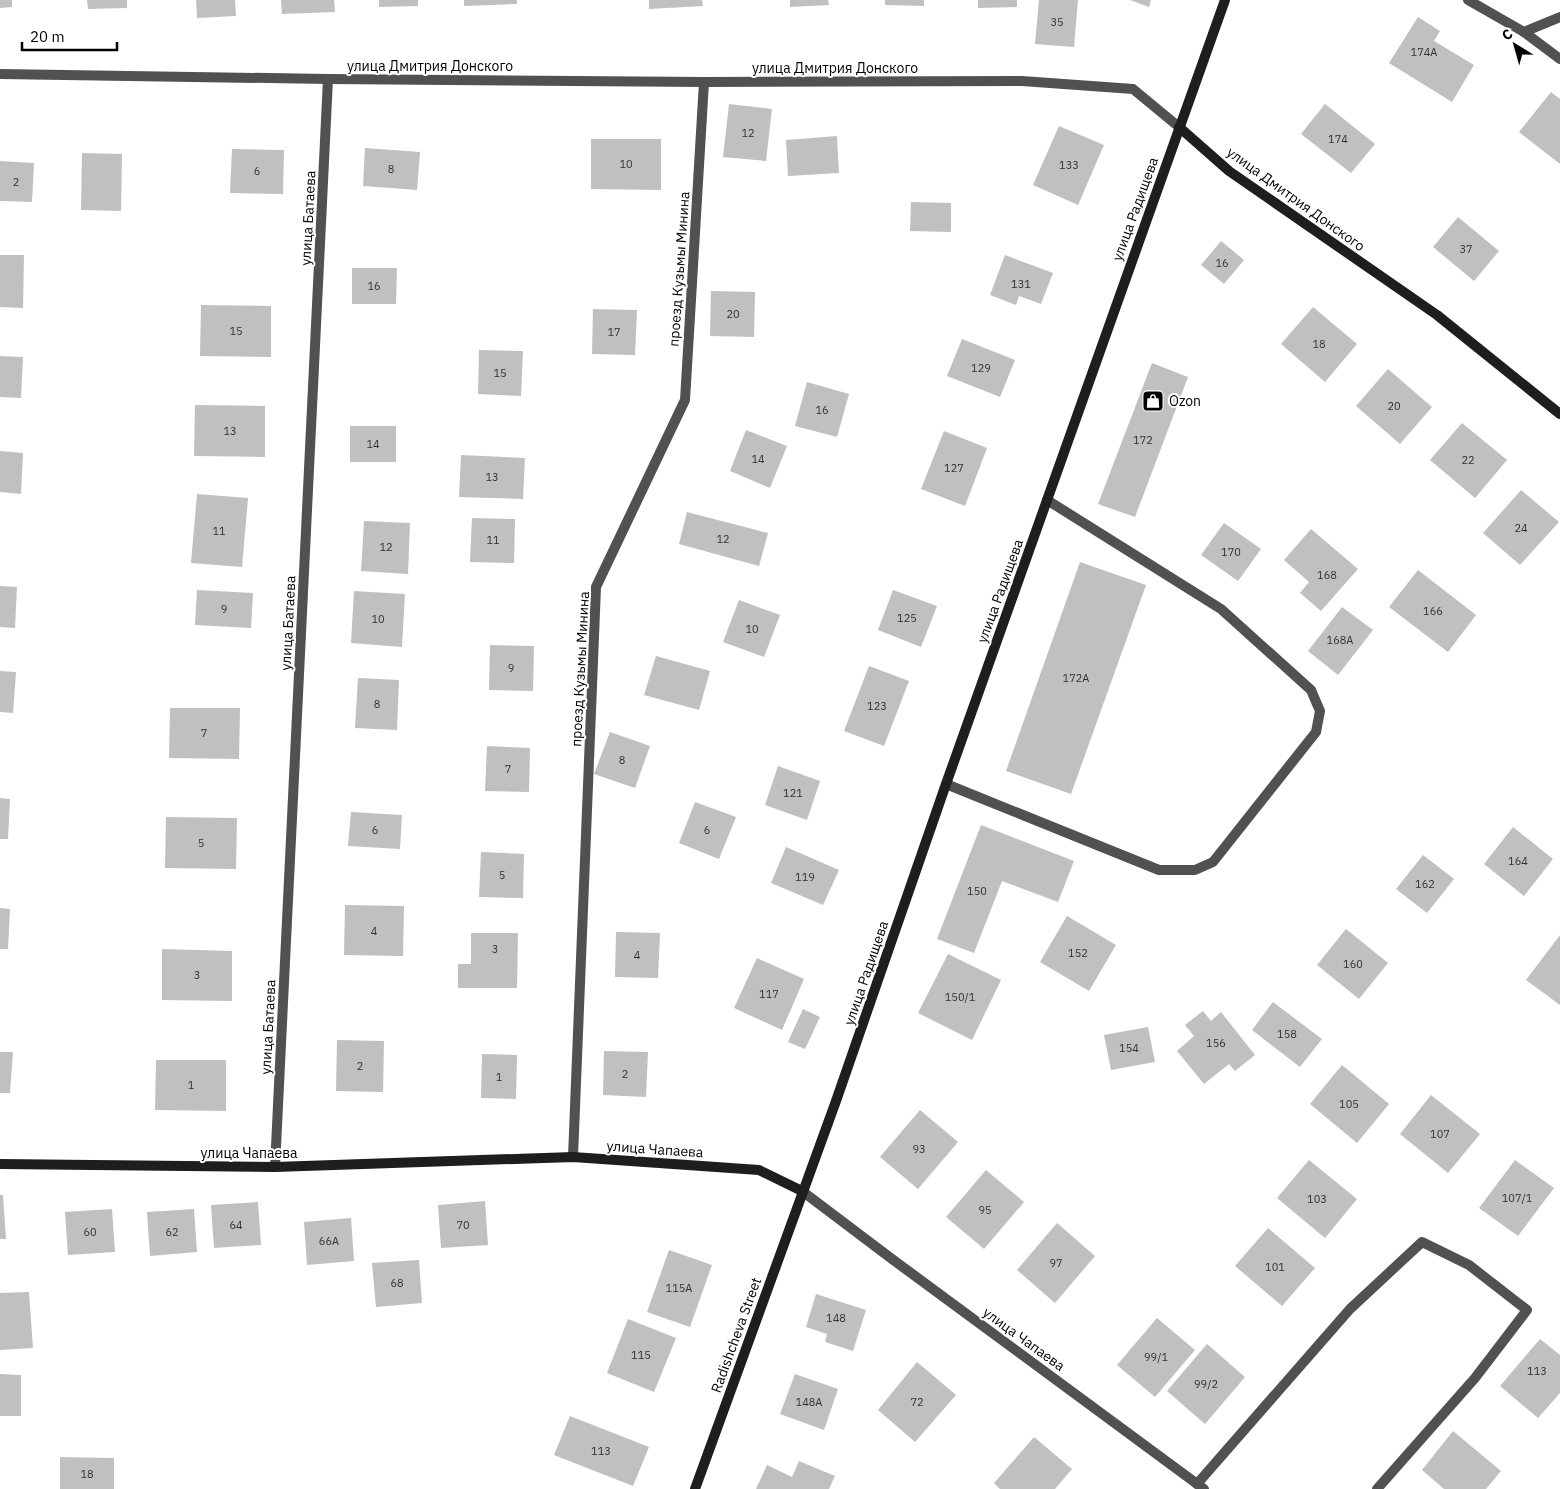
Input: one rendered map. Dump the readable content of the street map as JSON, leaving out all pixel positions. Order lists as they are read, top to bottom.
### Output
{
  "streets": {
    "main road": [
      "улица Дмитрия Донского",
      "улица Радищева",
      "улица Чапаева",
      "Radishcheva Street"
    ],
    "street": ["улица Батаева", "проезд Кузьмы Минина"]
  },
  "crossings": [
    ["улица Дмитрия Донского", "улица Радищева"],
    ["улица Дмитрия Донского", "улица Батаева"],
    ["улица Дмитрия Донского", "проезд Кузьмы Минина"],
    ["улица Радищева", "улица Чапаева"],
    ["улица Радищева", "Radishcheva Street"],
    ["улица Батаева", "улица Чапаева"],
    ["проезд Кузьмы Минина", "улица Чапаева"],
    ["улица Чапаева", "Radishcheva Street"]
  ],
  "places": {
    "shop": ["Ozon"]
  },
  "house_numbers": [
    "35",
    "174А",
    "12",
    "174",
    "10",
    "133",
    "8",
    "6",
    "2",
    "37",
    "16",
    "131",
    "16",
    "20",
    "15",
    "17",
    "18",
    "129",
    "15",
    "20",
    "16",
    "13",
    "172",
    "14",
    "14",
    "22",
    "127",
    "13",
    "24",
    "11",
    "12",
    "11",
    "12",
    "170",
    "168",
    "9",
    "166",
    "125",
    "10",
    "10",
    "168А",
    "9",
    "172А",
    "8",
    "123",
    "7",
    "8",
    "7",
    "121",
    "6",
    "6",
    "5",
    "164",
    "5",
    "119",
    "162",
    "150",
    "4",
    "3",
    "152",
    "4",
    "160",
    "3",
    "117",
    "150/1",
    "158",
    "156",
    "154",
    "2",
    "2",
    "1",
    "1",
    "105",
    "107",
    "93",
    "107/1",
    "103",
    "95",
    "64",
    "70",
    "60",
    "62",
    "66А",
    "97",
    "101",
    "68",
    "115А",
    "148",
    "115",
    "99/1",
    "113",
    "99/2",
    "148А",
    "72",
    "113",
    "18"
  ],
  "scale_bar": "20 m",
  "north": "top left"
}
